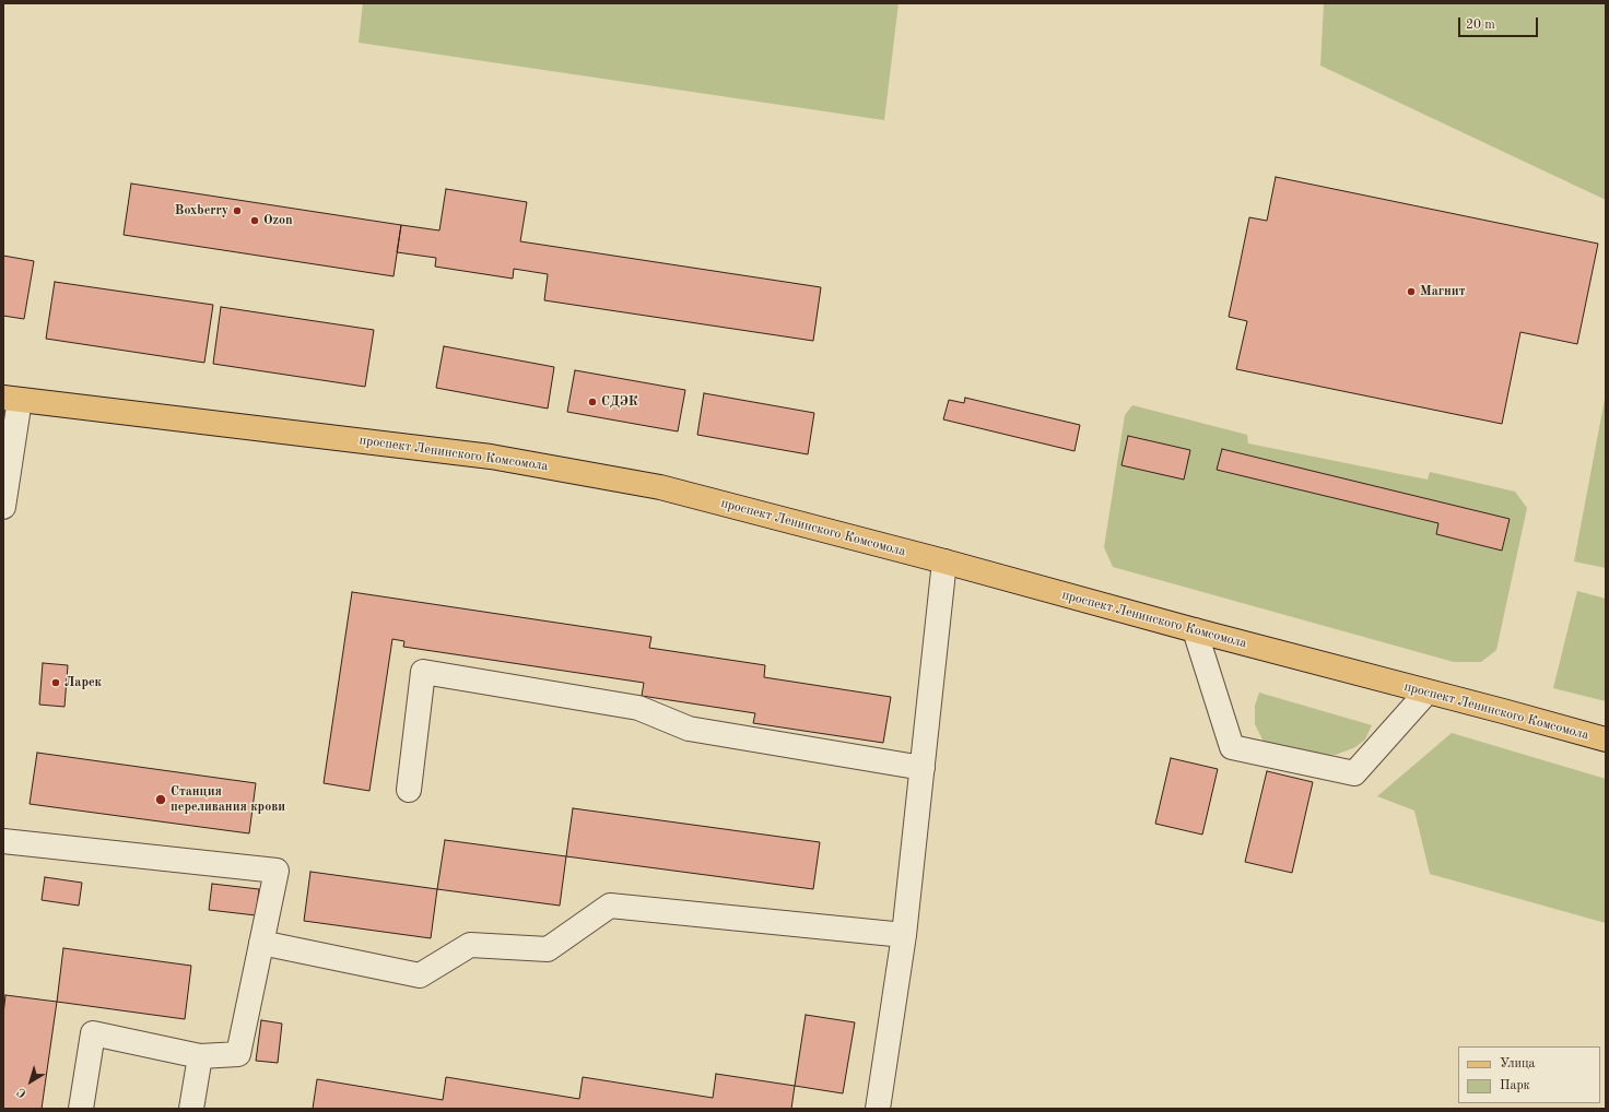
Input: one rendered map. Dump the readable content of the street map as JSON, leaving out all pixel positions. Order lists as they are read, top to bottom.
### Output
{
  "streets": {
    "main road": ["проспект Ленинского Комсомола"]
  },
  "places": [
    "Boxberry",
    "Ozon",
    "Магнит",
    "СДЭК",
    "Ларек",
    "Станция переливания крови"
  ],
  "legend": ["Улица", "Парк"],
  "scale_bar": "20 m",
  "north": "bottom left"
}
